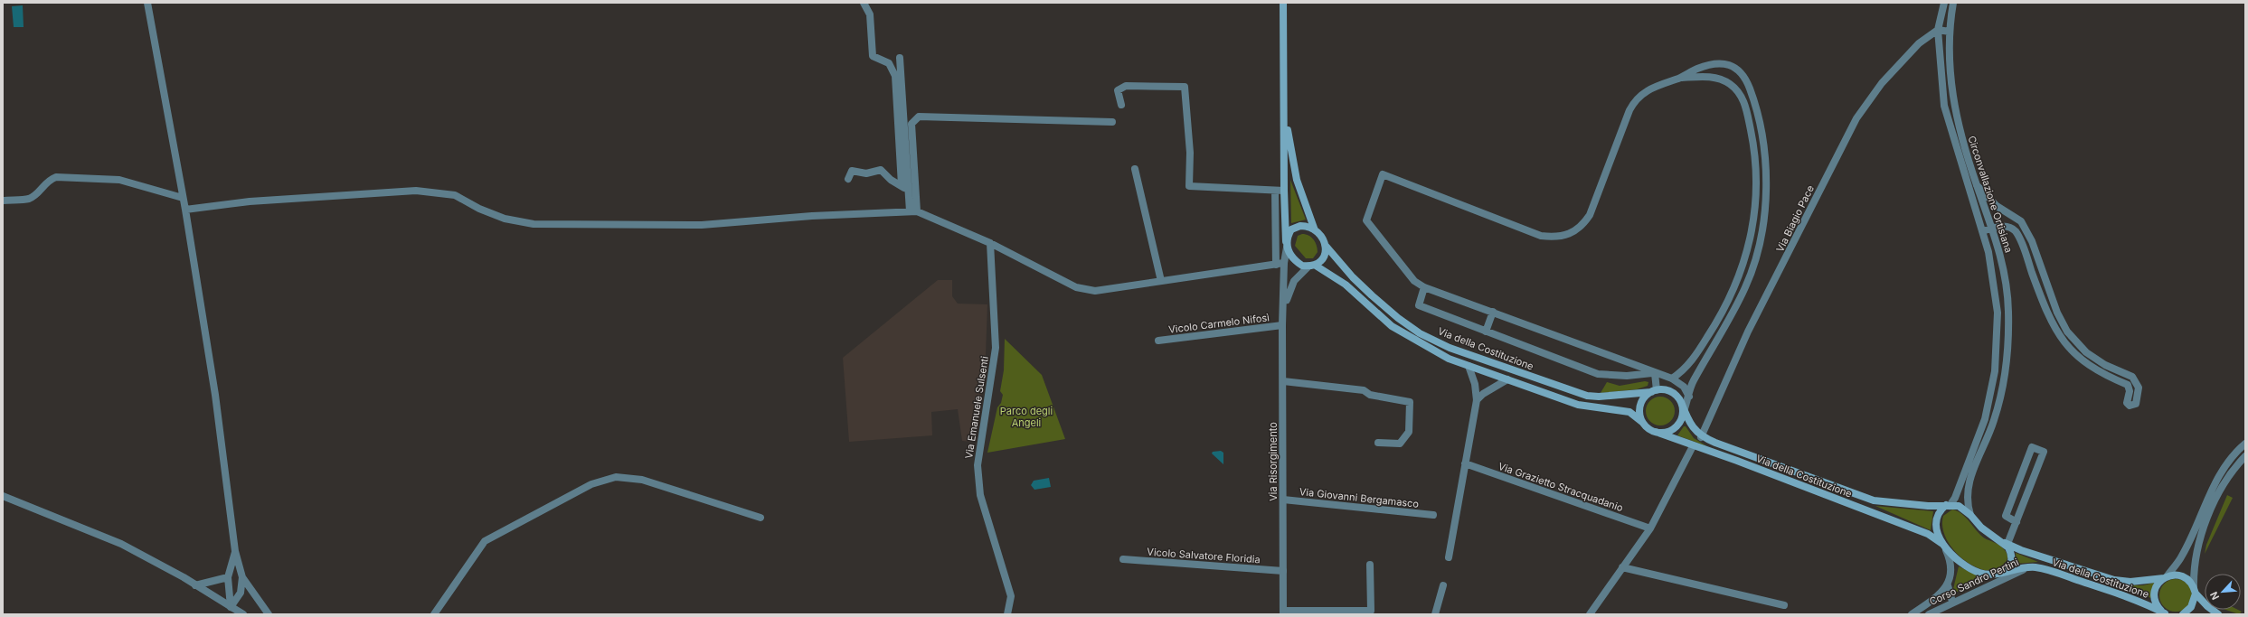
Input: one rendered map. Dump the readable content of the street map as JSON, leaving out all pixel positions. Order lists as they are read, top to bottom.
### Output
{
  "streets": {
    "main road": ["Via della Costituzione"],
    "street": [
      "Circonvallazione Ortisiana",
      "Via Biagio Pace",
      "Vicolo Carmelo Nifosì",
      "Via Emanuele Sulsenti",
      "Via Risorgimento",
      "Via Grazietto Stracquadanio",
      "Via Giovanni Bergamasco",
      "Vicolo Salvatore Floridia",
      "Corso Sandro Pertini"
    ]
  },
  "crossings": [
    ["Circonvallazione Ortisiana", "Via Biagio Pace"],
    ["Circonvallazione Ortisiana", "Via della Costituzione"],
    ["Via Biagio Pace", "Via della Costituzione"],
    ["Vicolo Carmelo Nifosì", "Via Risorgimento"],
    ["Via della Costituzione", "Corso Sandro Pertini"],
    ["Via Risorgimento", "Via Giovanni Bergamasco"],
    ["Via Risorgimento", "Vicolo Salvatore Floridia"]
  ],
  "parks": ["Parco degli Angeli"],
  "north": "bottom left"
}
